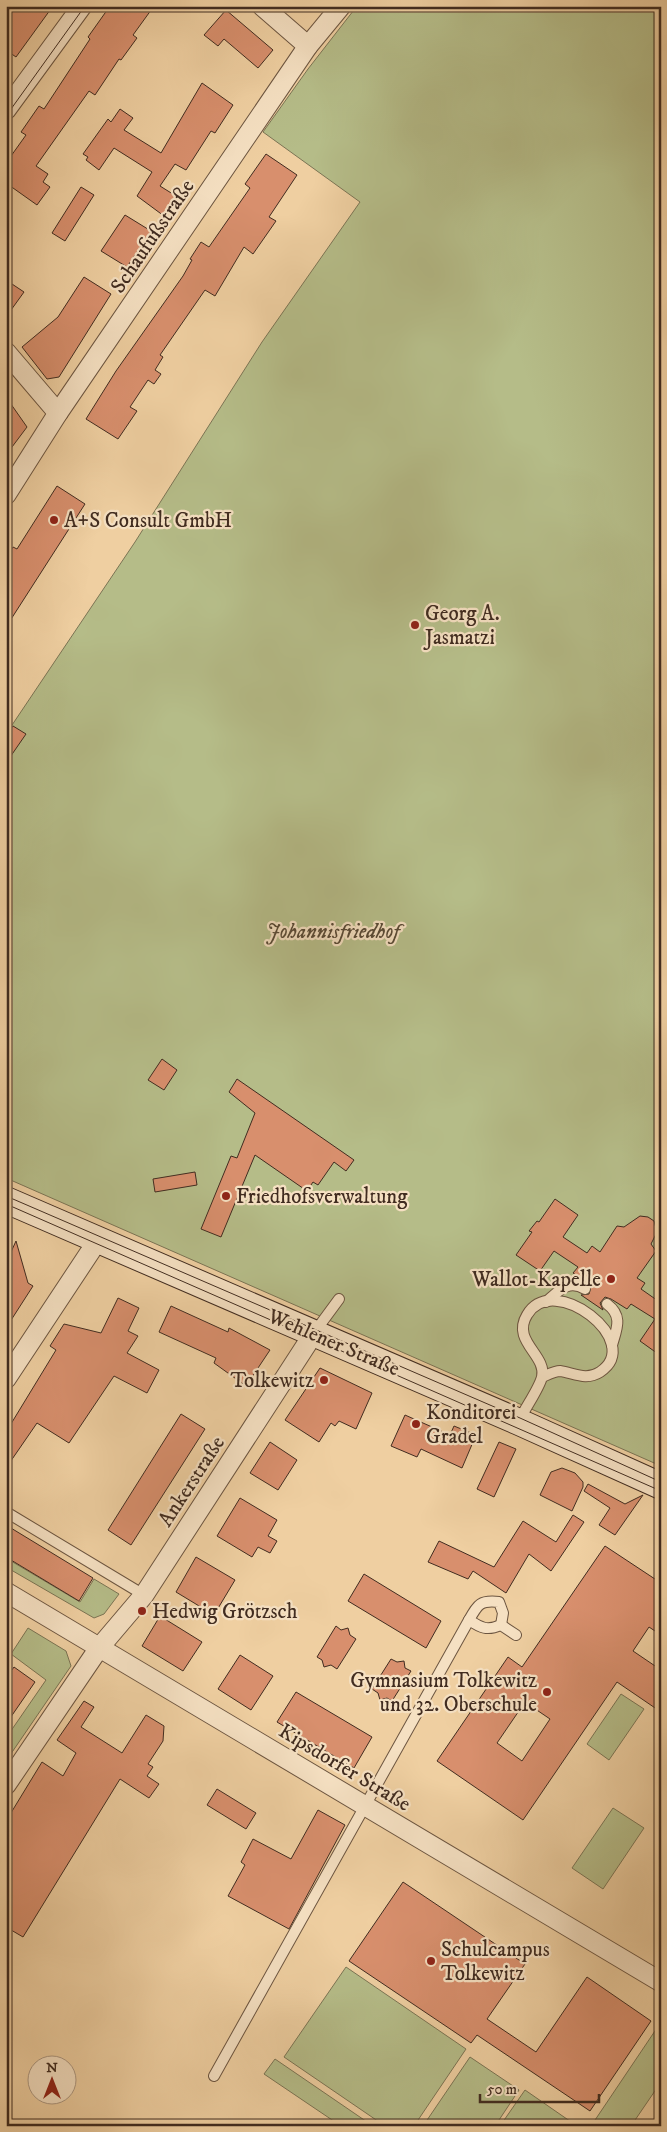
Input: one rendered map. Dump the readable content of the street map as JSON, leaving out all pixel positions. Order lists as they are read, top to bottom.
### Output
{
  "streets": {
    "main road": ["Wehlener Straße"],
    "street": ["Schaufußstraße", "Ankerstraße", "Kipsdorfer Straße"]
  },
  "crossings": [
    ["Wehlener Straße", "Ankerstraße"],
    ["Ankerstraße", "Kipsdorfer Straße"]
  ],
  "parks": ["Johannisfriedhof"],
  "places": [
    "A+S Consult GmbH",
    "Georg A. Jasmatzi",
    "Friedhofsverwaltung",
    "Wallot-Kapelle",
    "Tolkewitz",
    "Konditorei Gradel",
    "Hedwig Grötzsch",
    "Gymnasium Tolkewitz und 32. Oberschule",
    "Schulcampus Tolkewitz"
  ],
  "scale_bar": "50 m",
  "north": "top"
}
